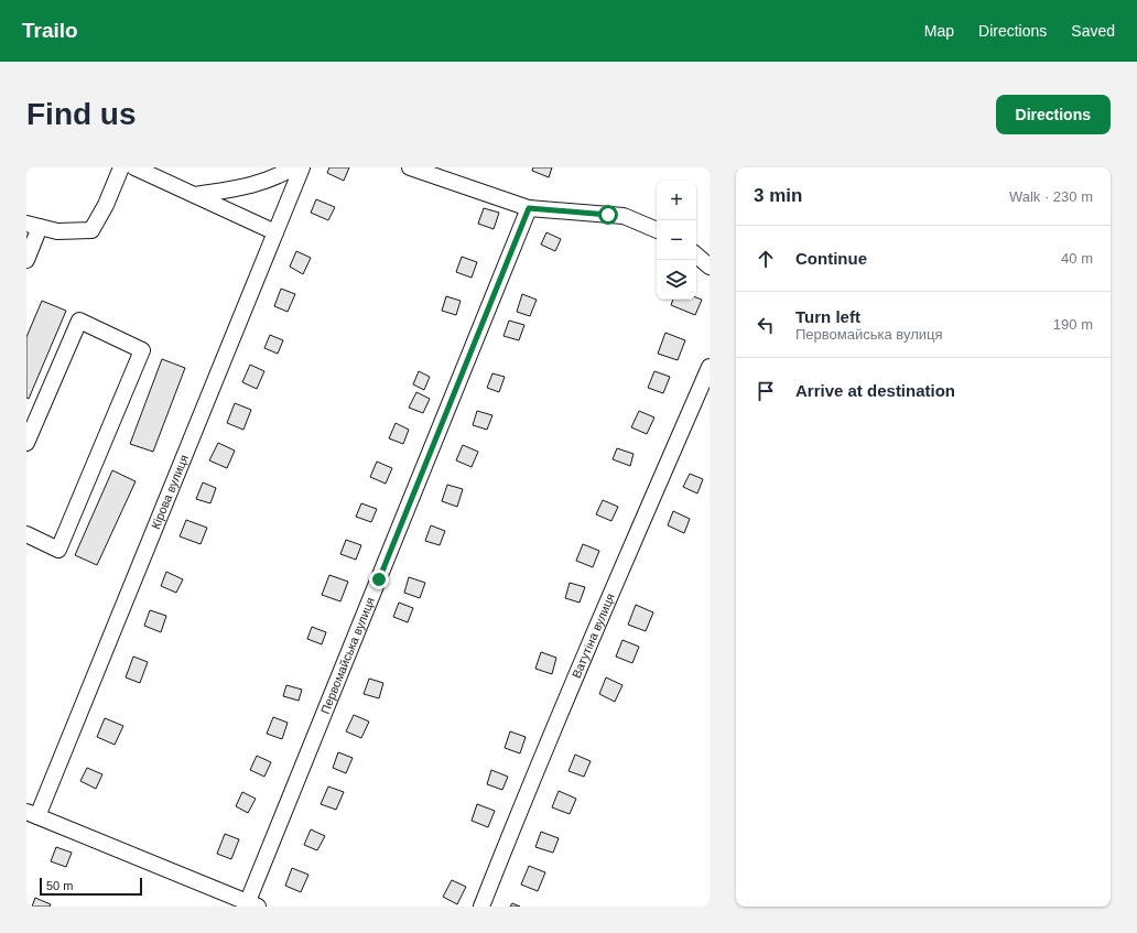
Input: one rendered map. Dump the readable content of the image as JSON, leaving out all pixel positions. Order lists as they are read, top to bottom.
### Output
{
  "streets": {
    "street": ["Кірова вулиця", "Ватутіна вулиця", "Первомайська вулиця"]
  },
  "scale_bar": "50 m",
  "page": {
    "header": "Trailo",
    "nav": ["Map", "Directions", "Saved"],
    "buttons": "Directions",
    "title": "Find us",
    "heading": ["3 min", "Walk · 230 m"],
    "map_buttons": ["+", "−"],
    "list": [
      ["Continue", "40 m"],
      ["Turn left", "Первомайська вулиця", "190 m"],
      "Arrive at destination"
    ],
    "scale": "50 m"
  }
}
